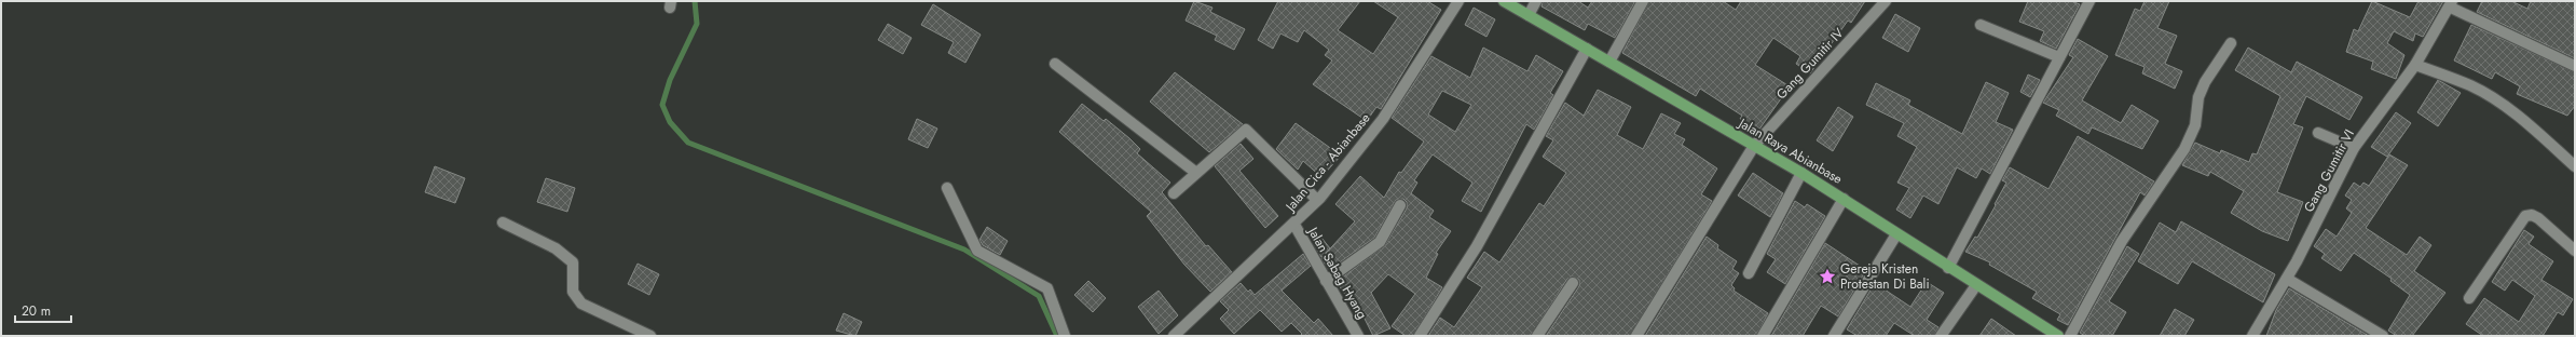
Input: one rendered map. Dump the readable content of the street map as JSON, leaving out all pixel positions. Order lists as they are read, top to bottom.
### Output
{
  "streets": {
    "main road": ["Jalan Raya Abianbase"],
    "street": [
      "Gang Gumitir IV",
      "Jalan Cica - Abianbase",
      "Gang Gumitir VI",
      "Jalan Sabag Hyang"
    ]
  },
  "crossings": [
    ["Gang Gumitir IV", "Jalan Raya Abianbase"],
    ["Jalan Cica - Abianbase", "Jalan Sabag Hyang"]
  ],
  "places": {
    "place": ["Gereja Kristen Protestan Di Bali"]
  },
  "scale_bar": "20 m"
}
